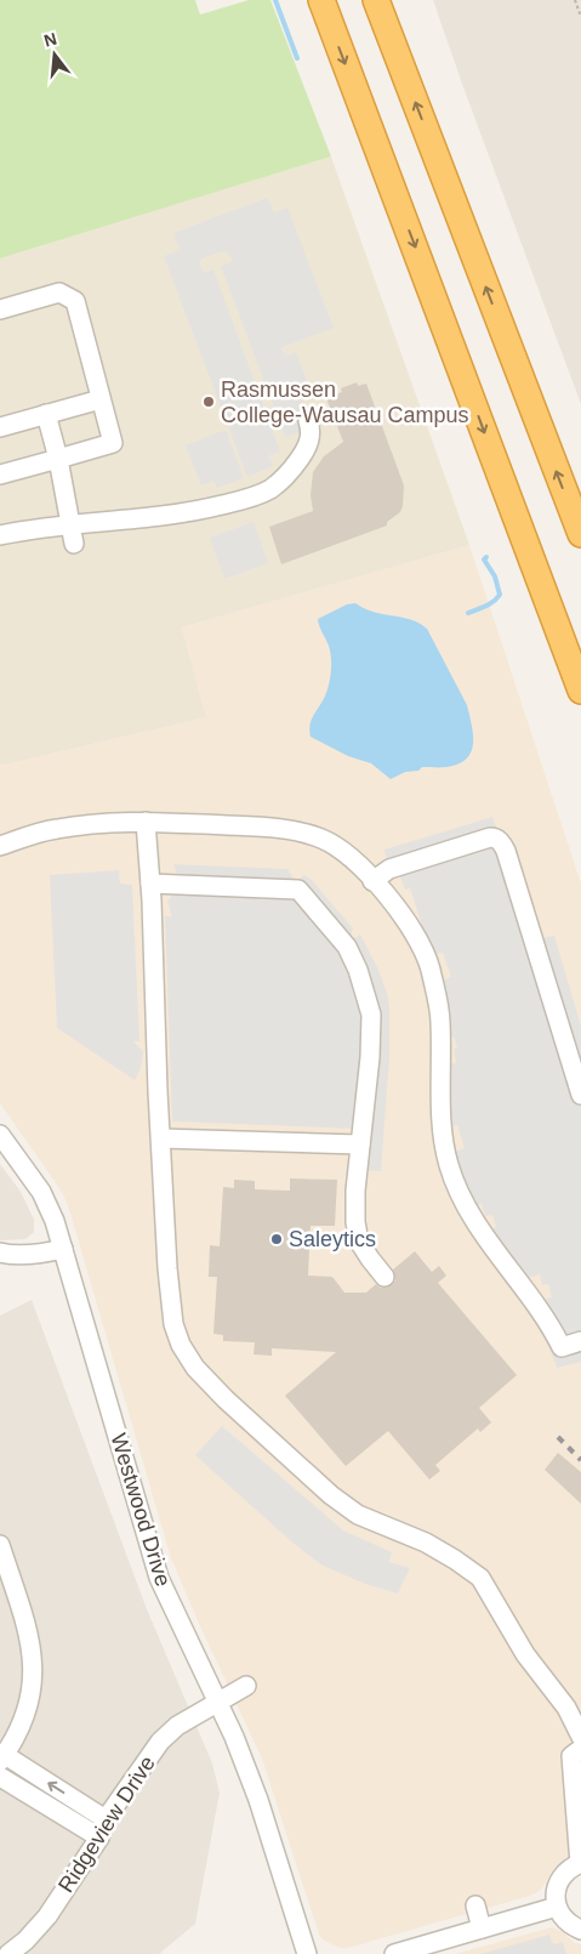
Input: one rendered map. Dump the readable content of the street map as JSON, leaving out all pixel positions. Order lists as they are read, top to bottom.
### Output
{
  "streets": {
    "street": ["Westwood Drive", "Ridgeview Drive"]
  },
  "crossings": [
    ["Westwood Drive", "Ridgeview Drive"]
  ],
  "places": ["Rasmussen College-Wausau Campus", "Saleytics"],
  "north": "top"
}
